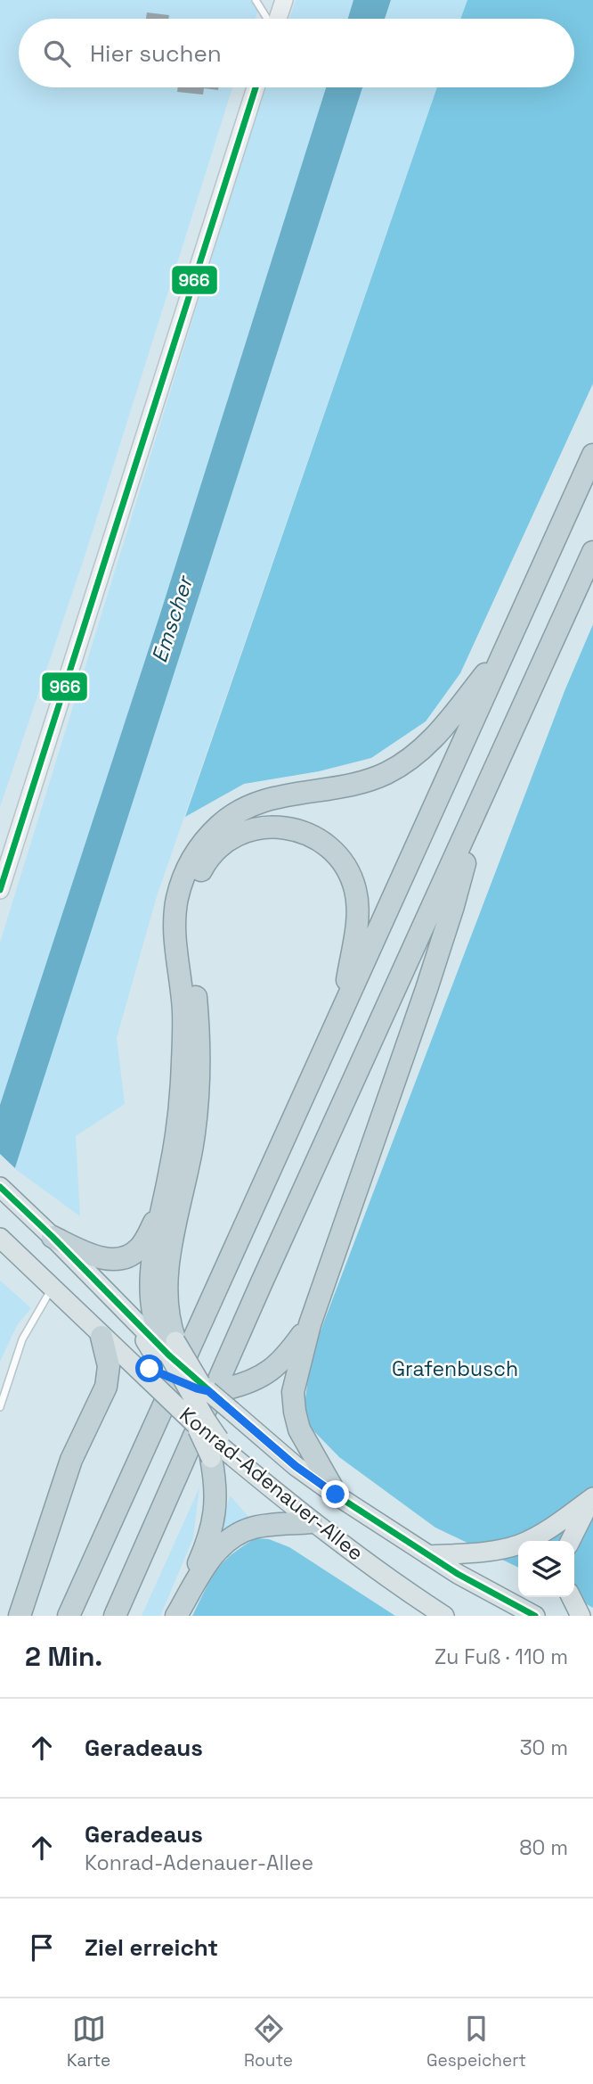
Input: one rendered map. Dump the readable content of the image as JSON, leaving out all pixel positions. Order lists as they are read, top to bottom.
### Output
{
  "streets": {
    "main road": ["Konrad-Adenauer-Allee"]
  },
  "water": ["Emscher"],
  "parks": ["Grafenbusch"],
  "lines": ["transit line 966"],
  "page": {
    "search": "Hier suchen",
    "heading": ["2 Min.", "Zu Fuß · 110 m"],
    "list": [
      ["Geradeaus", "30 m"],
      ["Geradeaus", "Konrad-Adenauer-Allee", "80 m"],
      "Ziel erreicht"
    ],
    "nav": ["Karte", "Route", "Gespeichert"]
  }
}
